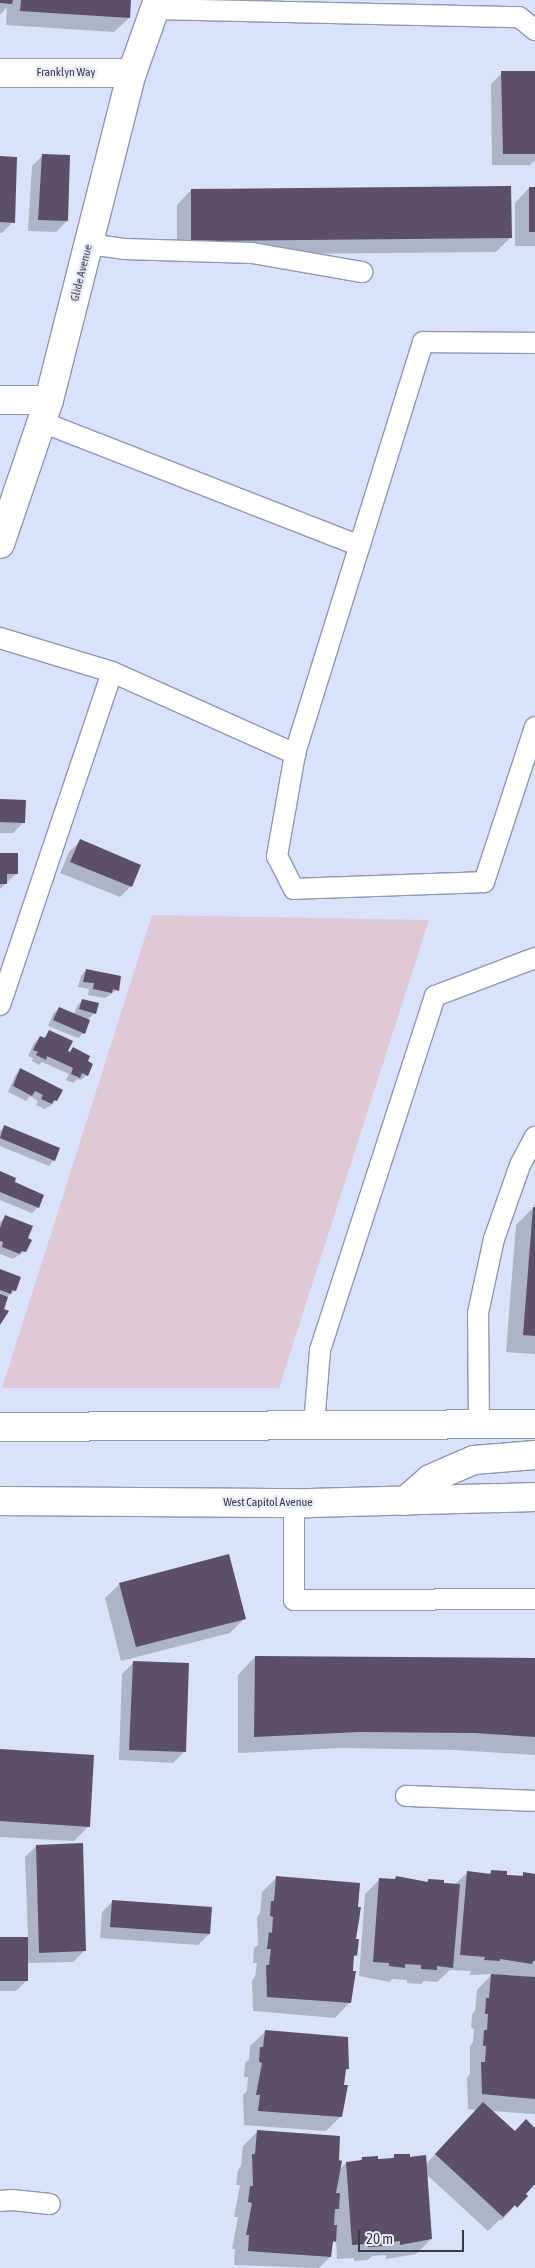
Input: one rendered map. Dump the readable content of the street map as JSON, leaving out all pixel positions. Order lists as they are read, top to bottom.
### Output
{
  "streets": {
    "main road": ["Franklyn Way", "Glide Avenue", "West Capitol Avenue"]
  },
  "crossings": [
    ["Franklyn Way", "Glide Avenue"]
  ],
  "scale_bar": "20 m"
}
